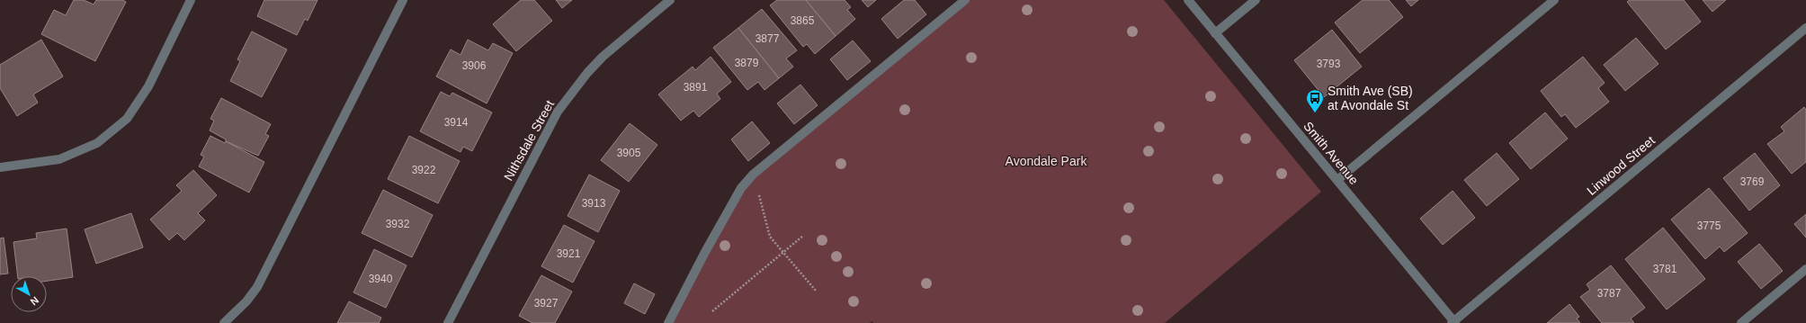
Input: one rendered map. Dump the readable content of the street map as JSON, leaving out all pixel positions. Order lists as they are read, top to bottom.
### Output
{
  "streets": {
    "street": ["Nithsdale Street", "Smith Avenue", "Linwood Street"]
  },
  "crossings": [
    ["Smith Avenue", "Linwood Street"]
  ],
  "parks": ["Avondale Park"],
  "places": {
    "bus stop": ["Smith Ave (SB) at Avondale St"]
  },
  "house_numbers": [
    "3865",
    "3877",
    "3879",
    "3793",
    "3906",
    "3891",
    "3914",
    "3905",
    "3922",
    "3769",
    "3913",
    "3932",
    "3775",
    "3921",
    "3781",
    "3940",
    "3787",
    "3927"
  ],
  "north": "bottom right"
}
